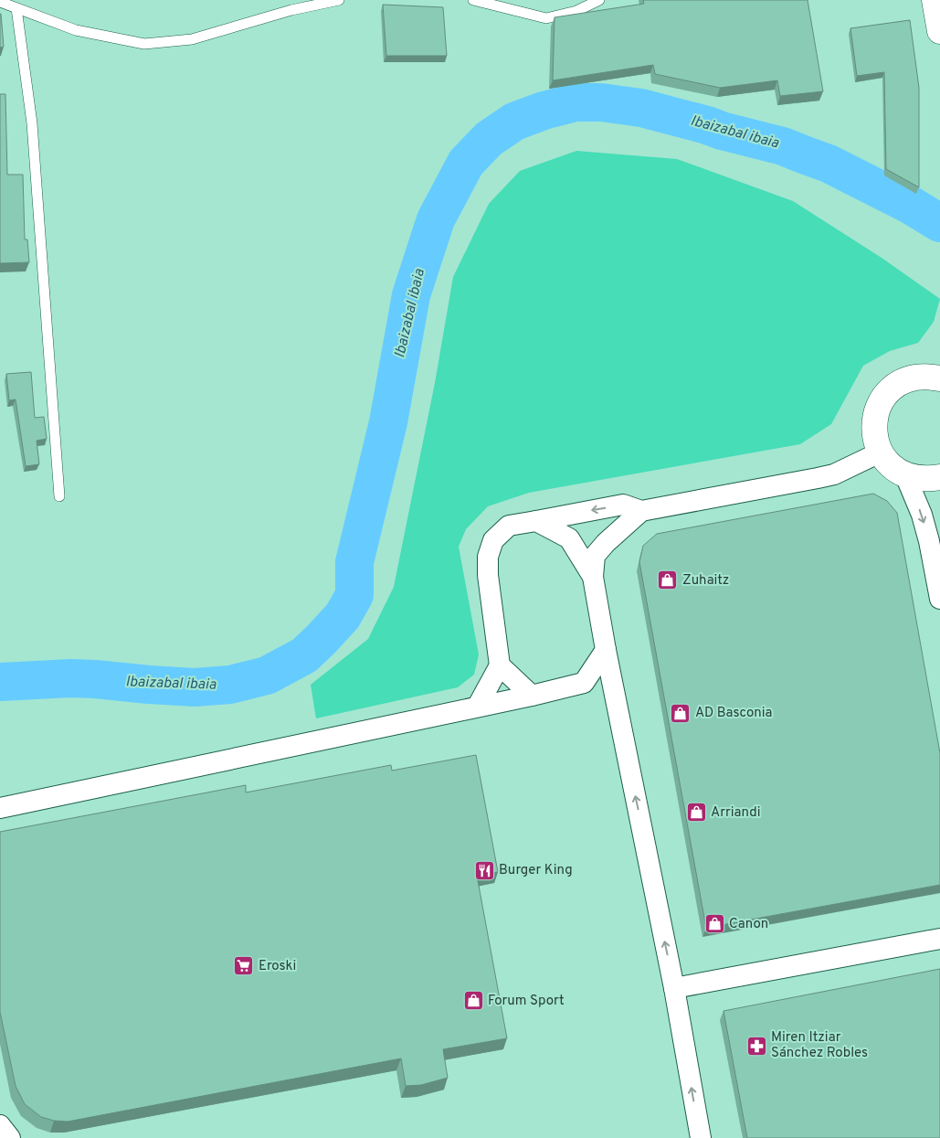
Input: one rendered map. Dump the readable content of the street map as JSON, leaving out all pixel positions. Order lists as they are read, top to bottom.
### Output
{
  "water": ["Ibaizabal ibaia"],
  "places": {
    "shop": [
      "Zuhaitz",
      "AD Basconia",
      "Arriandi",
      "Canon",
      "Forum Sport"
    ],
    "restaurant": ["Burger King"],
    "supermarket": ["Eroski"],
    "pharmacy": ["Miren Itziar Sánchez Robles"]
  }
}
